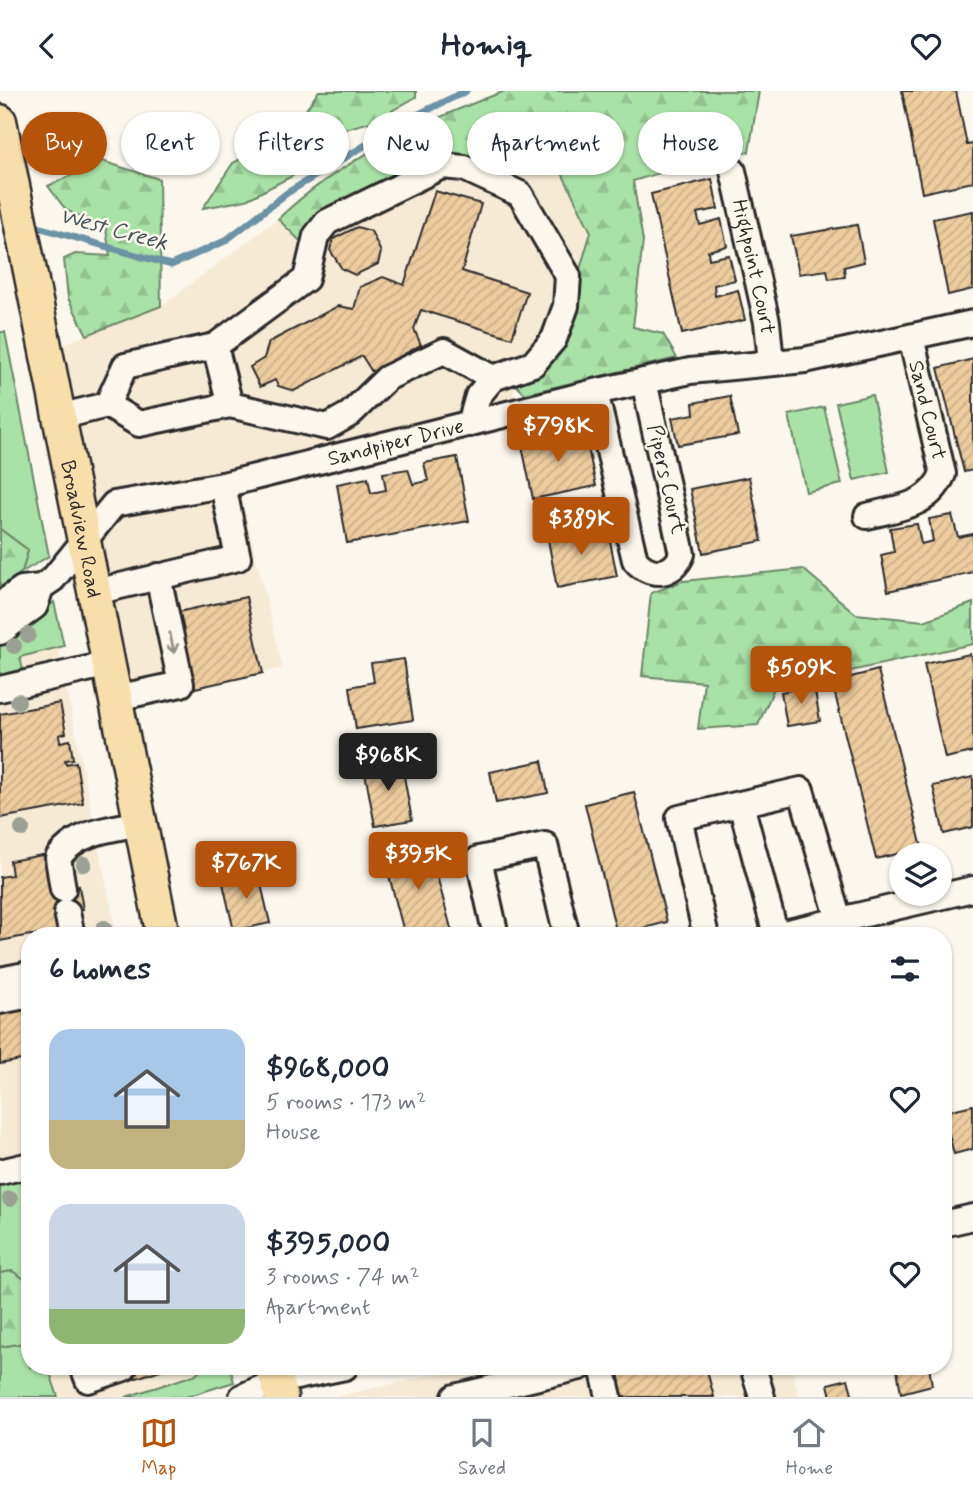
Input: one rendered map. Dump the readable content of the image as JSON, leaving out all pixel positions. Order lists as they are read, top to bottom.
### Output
{
  "streets": {
    "main road": ["Broadview Road"],
    "street": [
      "Highpoint Court",
      "Sand Court",
      "Sandpiper Drive",
      "Pipers Court"
    ]
  },
  "crossings": [
    ["Highpoint Court", "Sandpiper Drive"],
    ["Sand Court", "Sandpiper Drive"],
    ["Sandpiper Drive", "Pipers Court"],
    ["Sandpiper Drive", "Broadview Road"]
  ],
  "water": ["West Creek"],
  "page": {
    "header": "Homiq",
    "chip": [
      "Buy",
      "Rent",
      "Filters",
      "New",
      "Apartment",
      "House"
    ],
    "price": [
      "$798K",
      "$389K",
      "$509K",
      "$968K",
      "$395K",
      "$767K"
    ],
    "heading": "6 homes",
    "list": [
      {
        "name": "$968,000",
        "note": "5 rooms · 173 m² · House"
      },
      {
        "name": "$395,000",
        "note": "3 rooms · 74 m² · Apartment"
      }
    ],
    "tabs": ["Map", "Saved", "Home"]
  }
}
